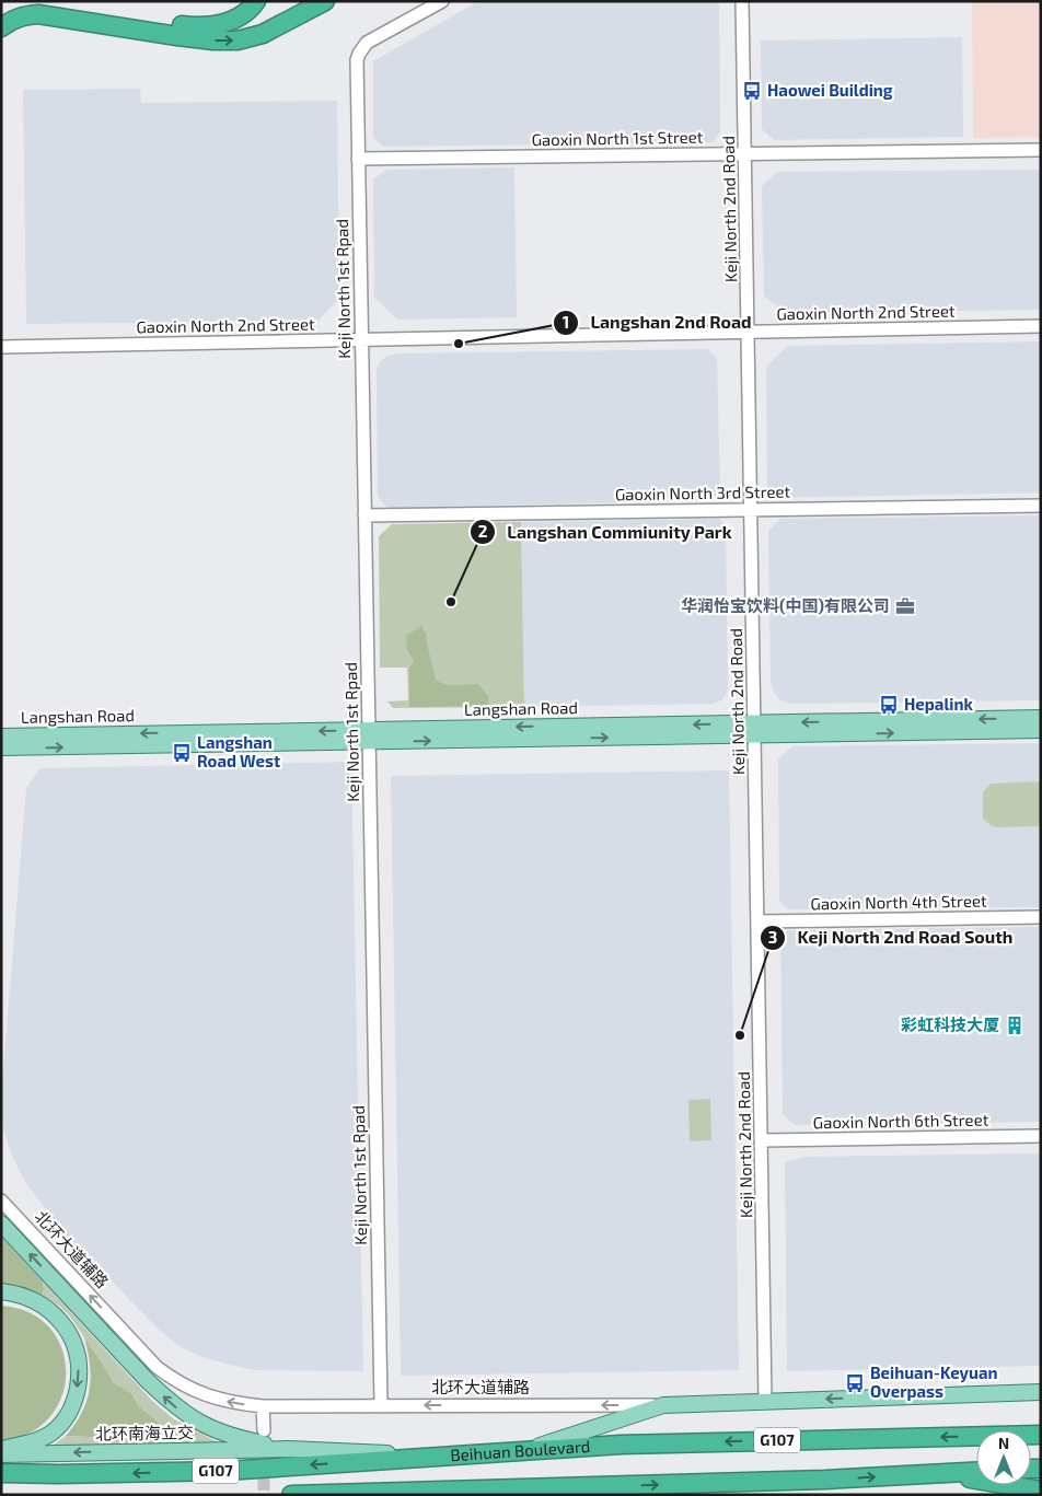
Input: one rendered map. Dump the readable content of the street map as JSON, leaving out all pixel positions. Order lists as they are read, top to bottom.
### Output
{
  "streets": {
    "highway": ["G107", "Beihuan Boulevard"],
    "main road": ["Langshan Road", "北环大道辅路", "北环南海立交"],
    "street": [
      "Gaoxin North 1st Street",
      "Keji North 2nd Road",
      "Keji North 1st Rpad",
      "Gaoxin North 2nd Street",
      "Gaoxin North 3rd Street",
      "Gaoxin North 4th Street",
      "Gaoxin North 6th Street"
    ]
  },
  "crossings": [
    ["Gaoxin North 1st Street", "Keji North 2nd Road"],
    ["Gaoxin North 1st Street", "Keji North 1st Rpad"],
    ["Keji North 2nd Road", "Gaoxin North 2nd Street"],
    ["Keji North 2nd Road", "Gaoxin North 3rd Street"],
    ["Keji North 2nd Road", "Langshan Road"],
    ["Keji North 2nd Road", "Gaoxin North 4th Street"],
    ["Keji North 2nd Road", "Gaoxin North 6th Street"],
    ["Keji North 2nd Road", "北环大道辅路"],
    ["Keji North 1st Rpad", "Gaoxin North 2nd Street"],
    ["Keji North 1st Rpad", "Gaoxin North 3rd Street"],
    ["Keji North 1st Rpad", "Langshan Road"],
    ["Keji North 1st Rpad", "北环大道辅路"]
  ],
  "one_way": ["北环大道辅路", "北环南海立交"],
  "places": {
    "bus stop": [
      "Haowei Building",
      "Hepalink",
      "Langshan Road West",
      "Beihuan-Keyuan Overpass"
    ],
    "other": ["Langshan 2nd Road", "Langshan Commiunity Park", "Keji North 2nd Road South"],
    "office": ["华润怡宝饮料(中国)有限公司"],
    "building": ["彩虹科技大厦"]
  },
  "north": "top"
}
